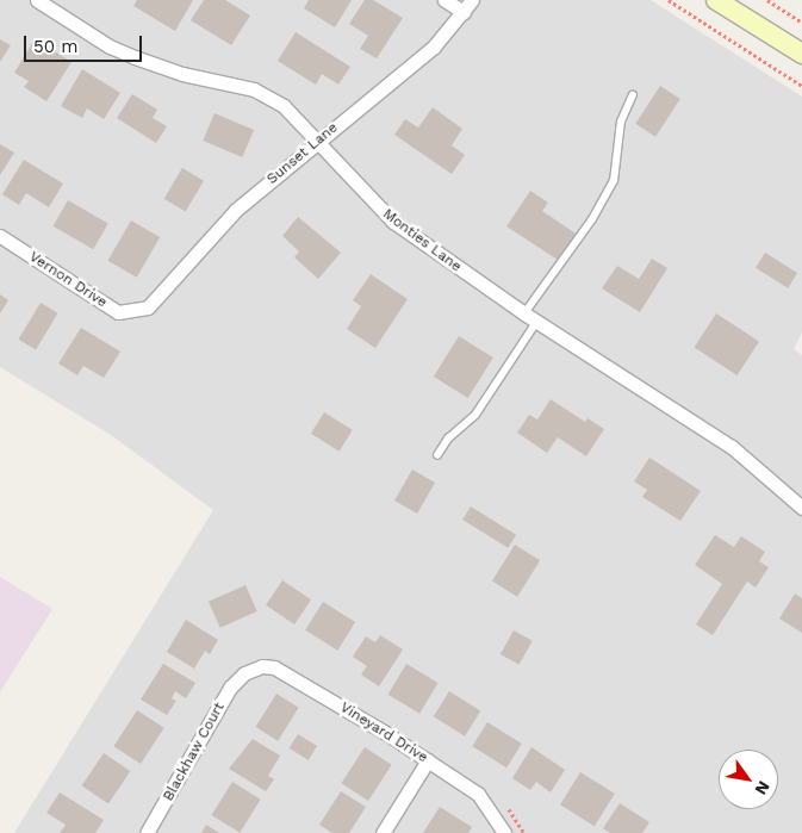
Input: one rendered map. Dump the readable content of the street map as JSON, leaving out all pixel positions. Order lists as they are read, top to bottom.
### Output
{
  "streets": {
    "street": [
      "Sunset Lane",
      "Monties Lane",
      "Vernon Drive",
      "Vineyard Drive",
      "Blackhaw Court"
    ]
  },
  "crossings": [
    ["Sunset Lane", "Monties Lane"],
    ["Sunset Lane", "Vernon Drive"],
    ["Vineyard Drive", "Blackhaw Court"]
  ],
  "scale_bar": "50 m",
  "north": "bottom right"
}
